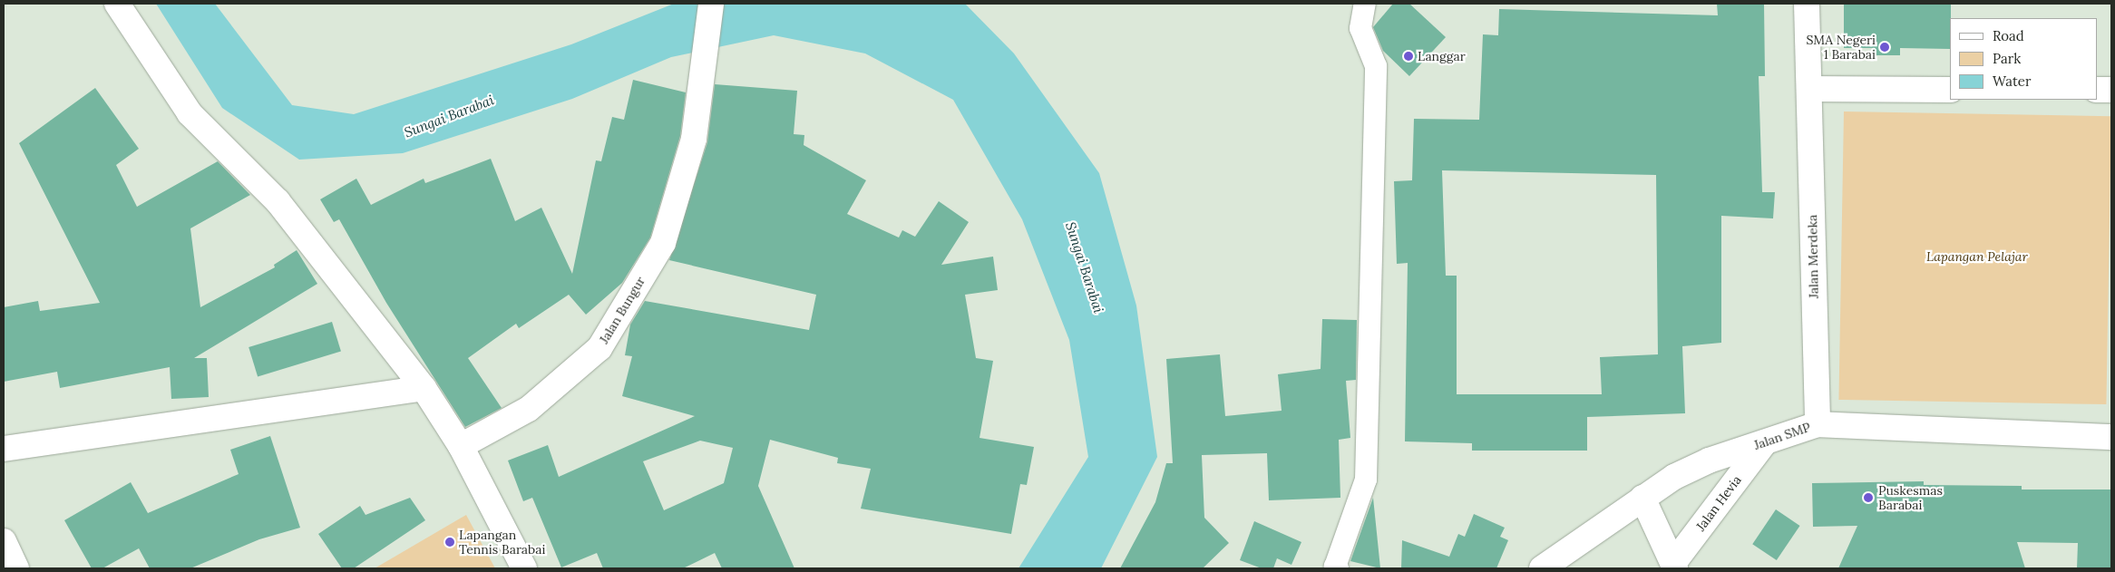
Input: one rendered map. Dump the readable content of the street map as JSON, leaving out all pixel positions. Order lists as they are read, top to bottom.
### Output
{
  "streets": {
    "street": [
      "Jalan Merdeka",
      "Jalan Bungur",
      "Jalan SMP",
      "Jalan Hevia"
    ]
  },
  "crossings": [
    ["Jalan Merdeka", "Jalan SMP"],
    ["Jalan SMP", "Jalan Hevia"]
  ],
  "water": ["Sungai Barabai"],
  "parks": ["Lapangan Pelajar"],
  "places": [
    "SMA Negeri 1 Barabai",
    "Langgar",
    "Puskesmas Barabai",
    "Lapangan Tennis Barabai"
  ],
  "legend": ["Road", "Park", "Water"]
}
